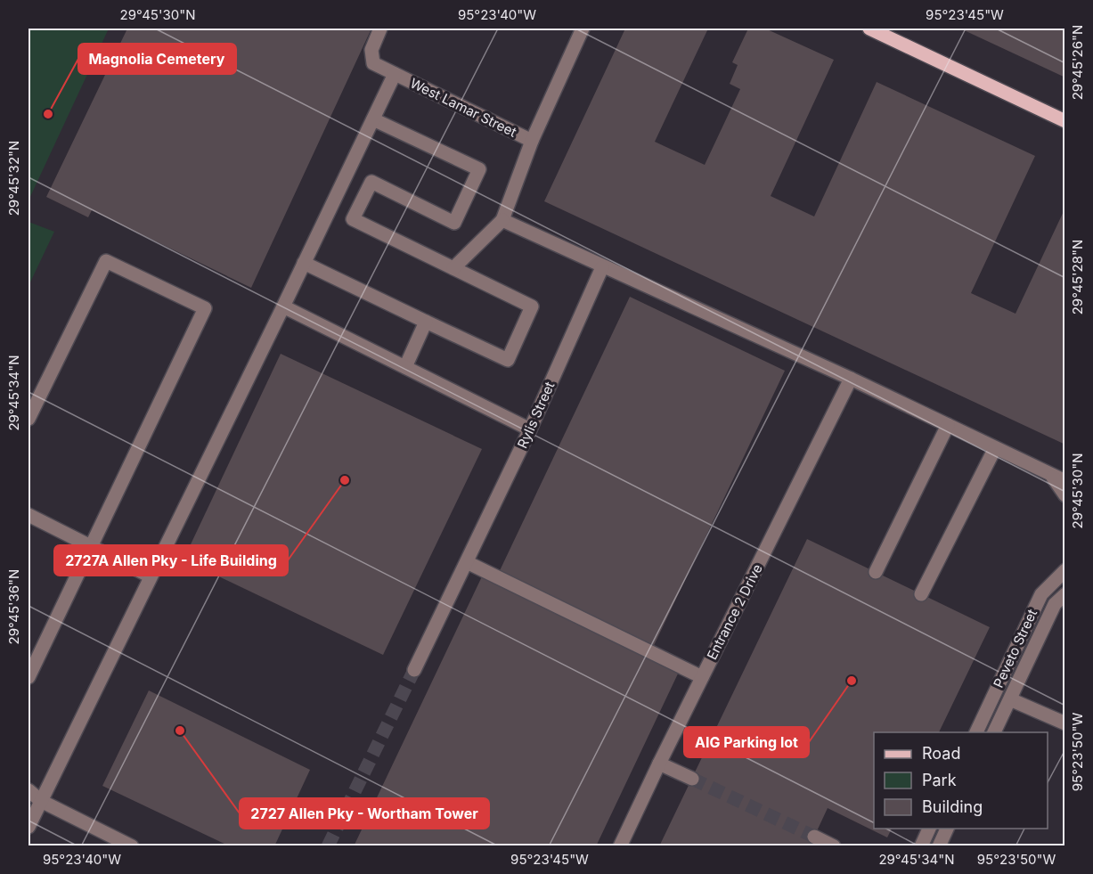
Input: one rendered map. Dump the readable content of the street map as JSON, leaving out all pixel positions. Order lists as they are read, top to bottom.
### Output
{
  "streets": {
    "street": [
      "West Lamar Street",
      "Rylis Street",
      "Entrance 2 Drive",
      "Peveto Street"
    ]
  },
  "places": [
    "Magnolia Cemetery",
    "2727A Allen Pky - Life Building",
    "AIG Parking lot",
    "2727 Allen Pky - Wortham Tower"
  ],
  "legend": ["Road", "Park", "Building"],
  "coordinates": [
    "29°45'30\"N",
    "95°23'40\"W",
    "95°23'45\"W",
    "29°45'26\"N",
    "29°45'32\"N",
    "29°45'28\"N",
    "29°45'34\"N",
    "29°45'36\"N",
    "95°23'50\"W"
  ]
}
